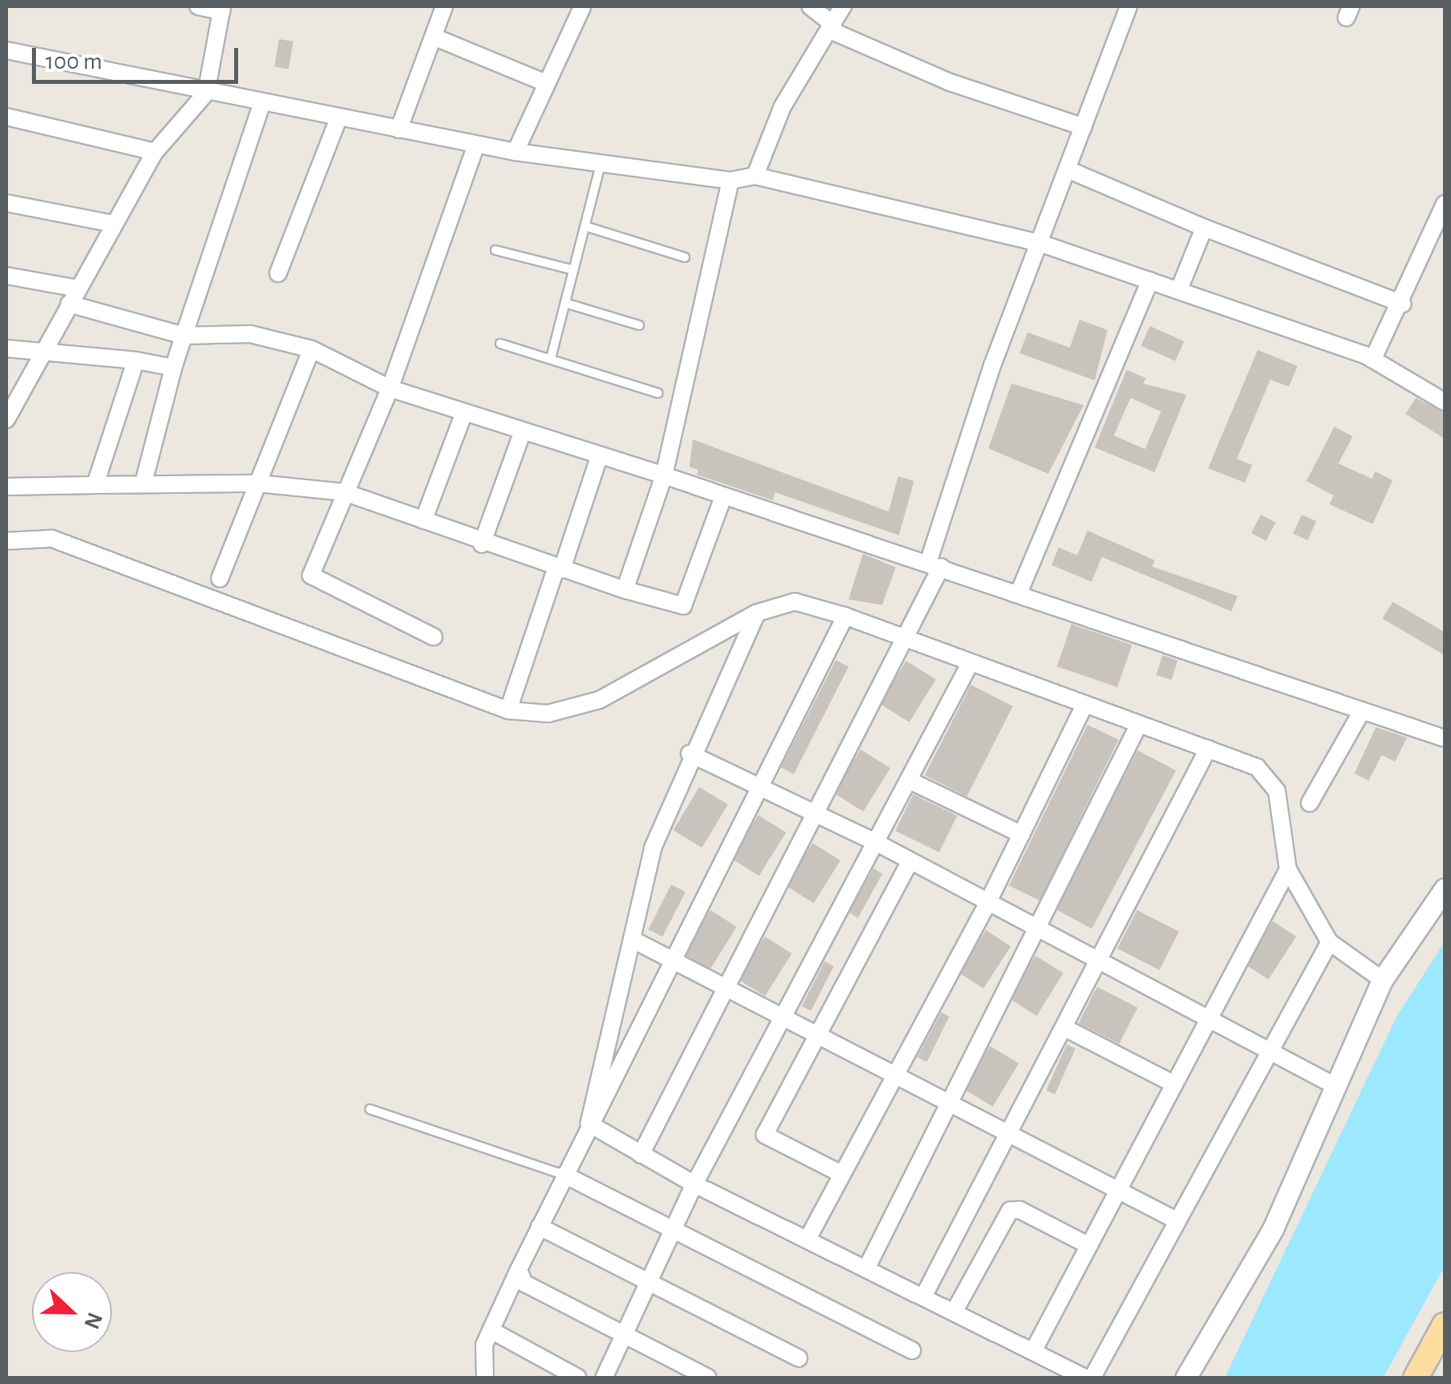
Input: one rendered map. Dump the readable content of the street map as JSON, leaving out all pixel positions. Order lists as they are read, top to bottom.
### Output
{
  "scale_bar": "100 m",
  "north": "right"
}
